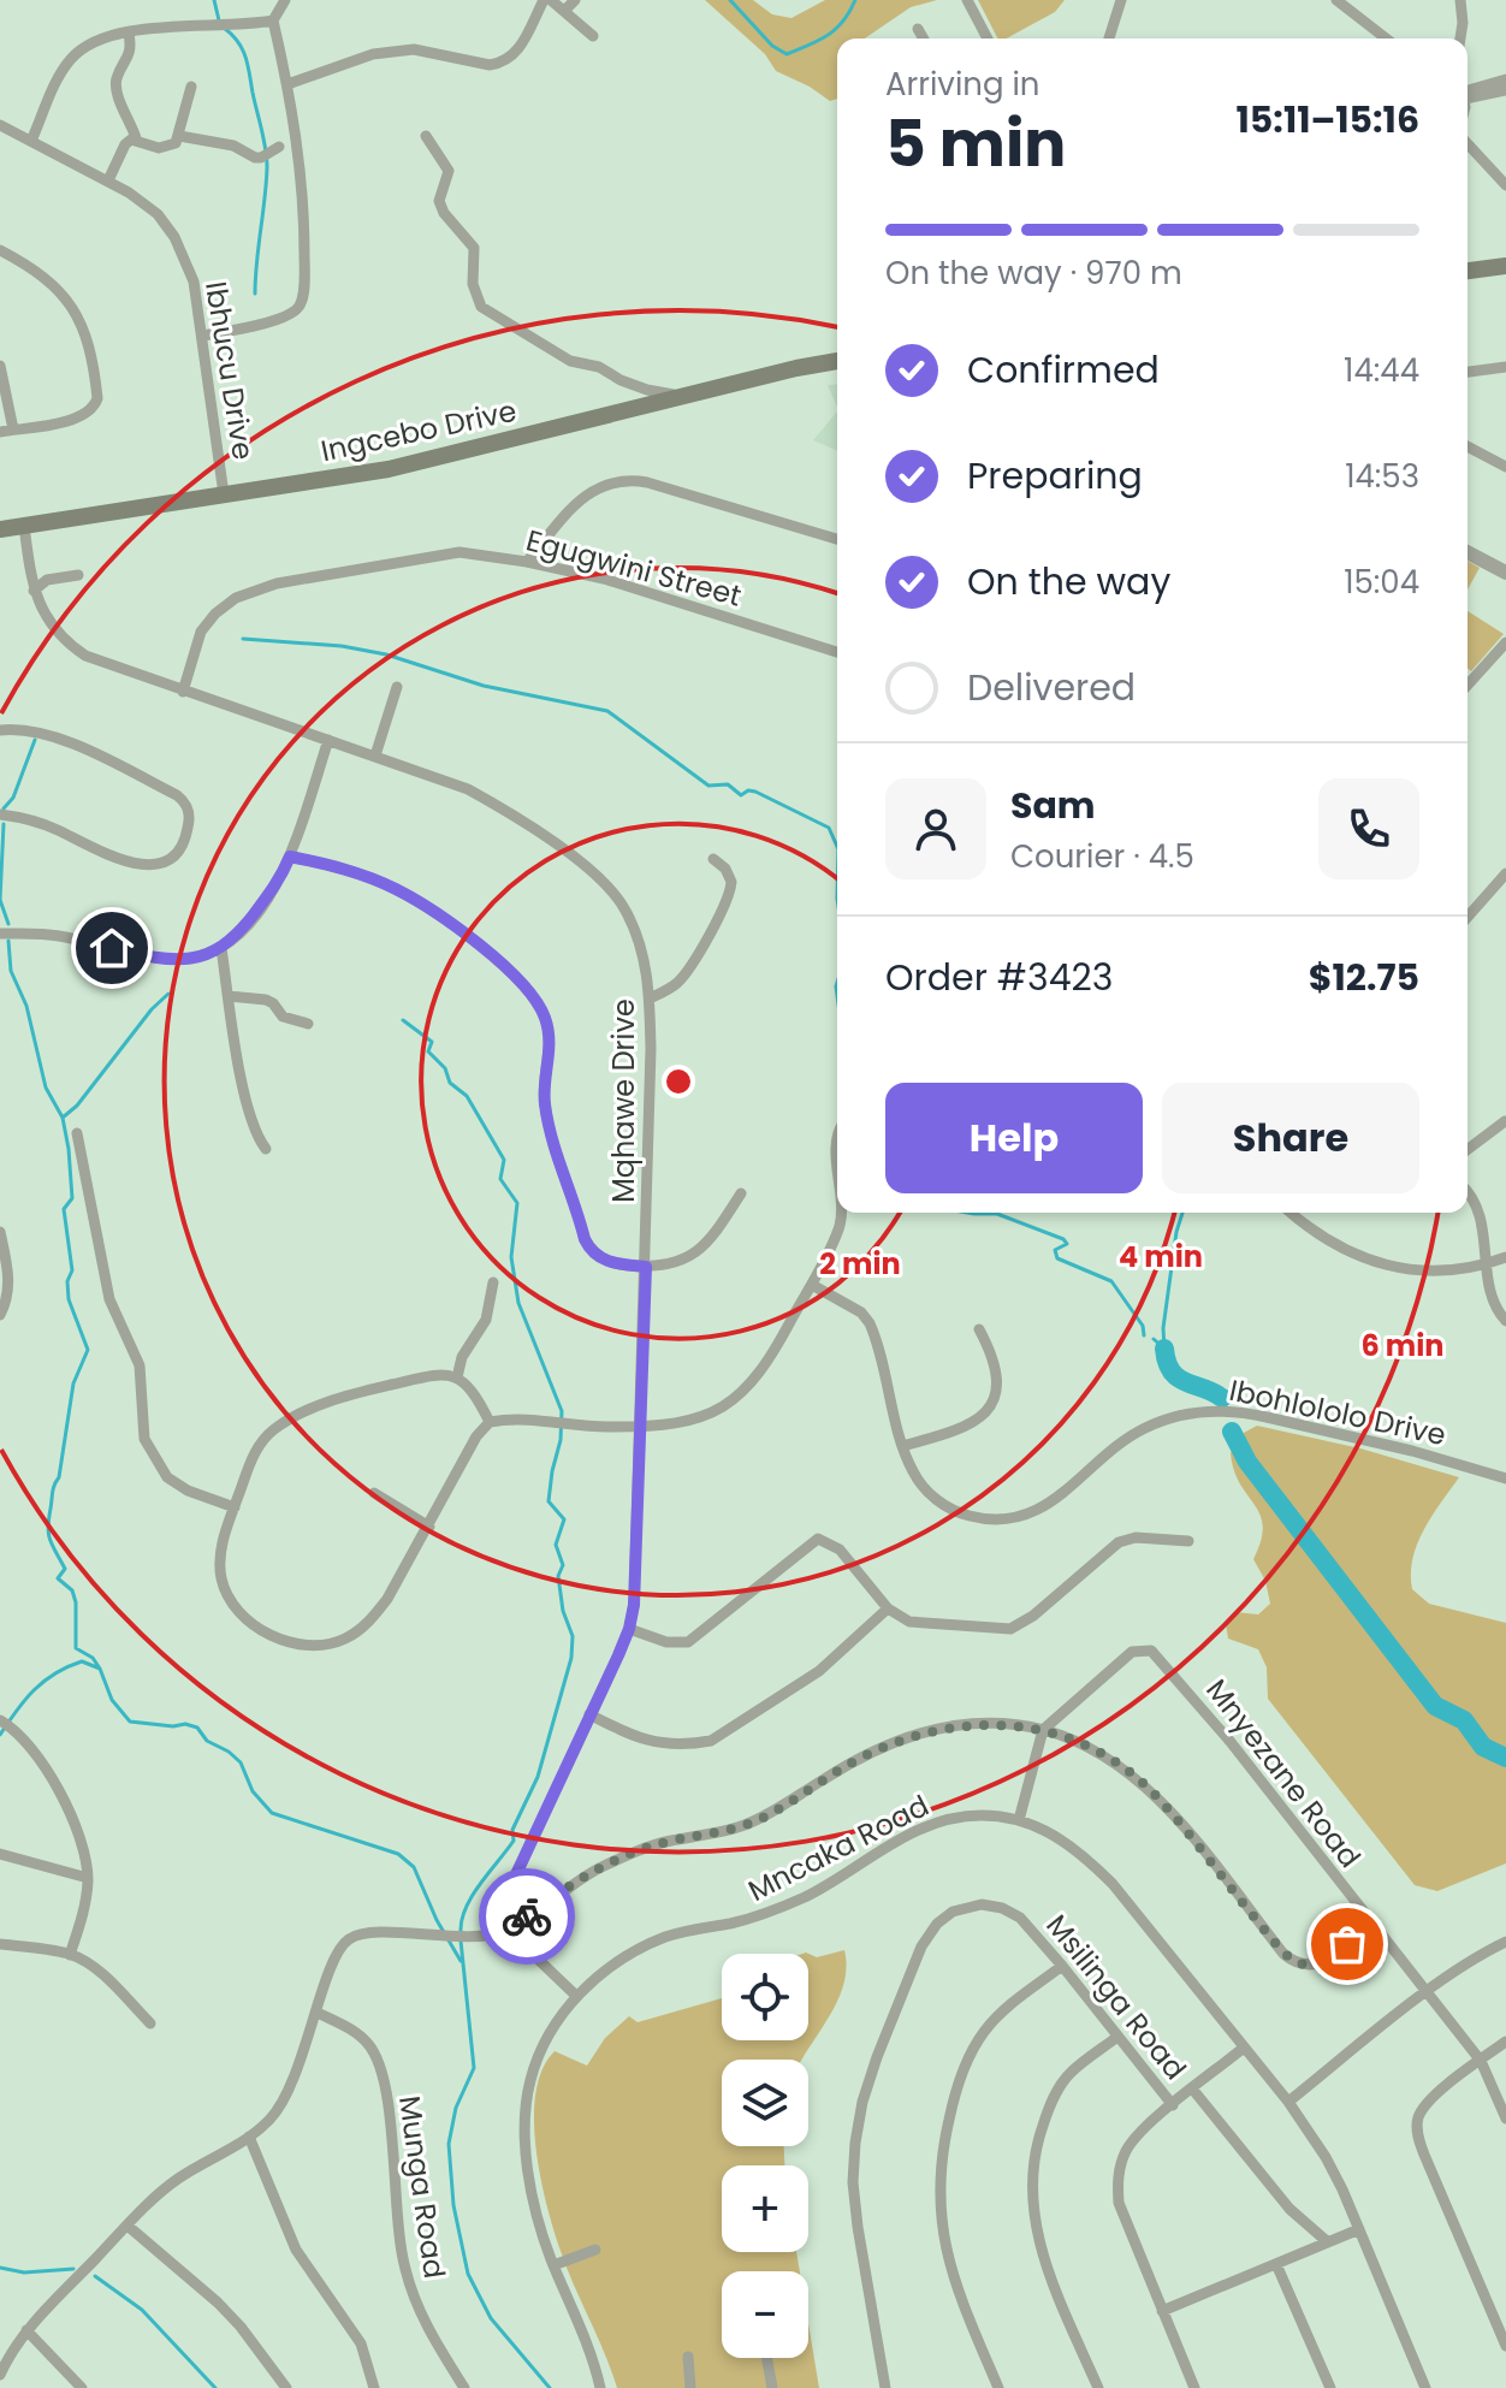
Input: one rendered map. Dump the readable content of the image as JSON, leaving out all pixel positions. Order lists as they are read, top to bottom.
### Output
{
  "streets": {
    "main road": ["Ingcebo Drive"],
    "street": [
      "Ibhucu Drive",
      "Egugwini Street",
      "Mqhawe Drive",
      "Ibohlololo Drive",
      "Mnyezane Road",
      "Mncaka Road",
      "Msilinga Road",
      "Munga Road"
    ]
  },
  "crossings": [
    ["Ibhucu Drive", "Ingcebo Drive"],
    ["Ingcebo Drive", "Mqhawe Drive"],
    ["Egugwini Street", "Mqhawe Drive"]
  ],
  "page": {
    "heading": ["5 min", "Arriving in", "15:11–15:16"],
    "panel": [
      "Sam",
      "Courier · 4.5",
      "Order #3423",
      "$12.75"
    ],
    "bar": "On the way · 970 m",
    "list": [
      ["Confirmed", "14:44"],
      ["Preparing", "14:53"],
      ["On the way", "15:04"],
      "Delivered"
    ],
    "buttons": ["Help", "Share"],
    "map_buttons": ["+", "−"]
  },
  "rings": ["4 min", "2 min", "6 min"]
}
